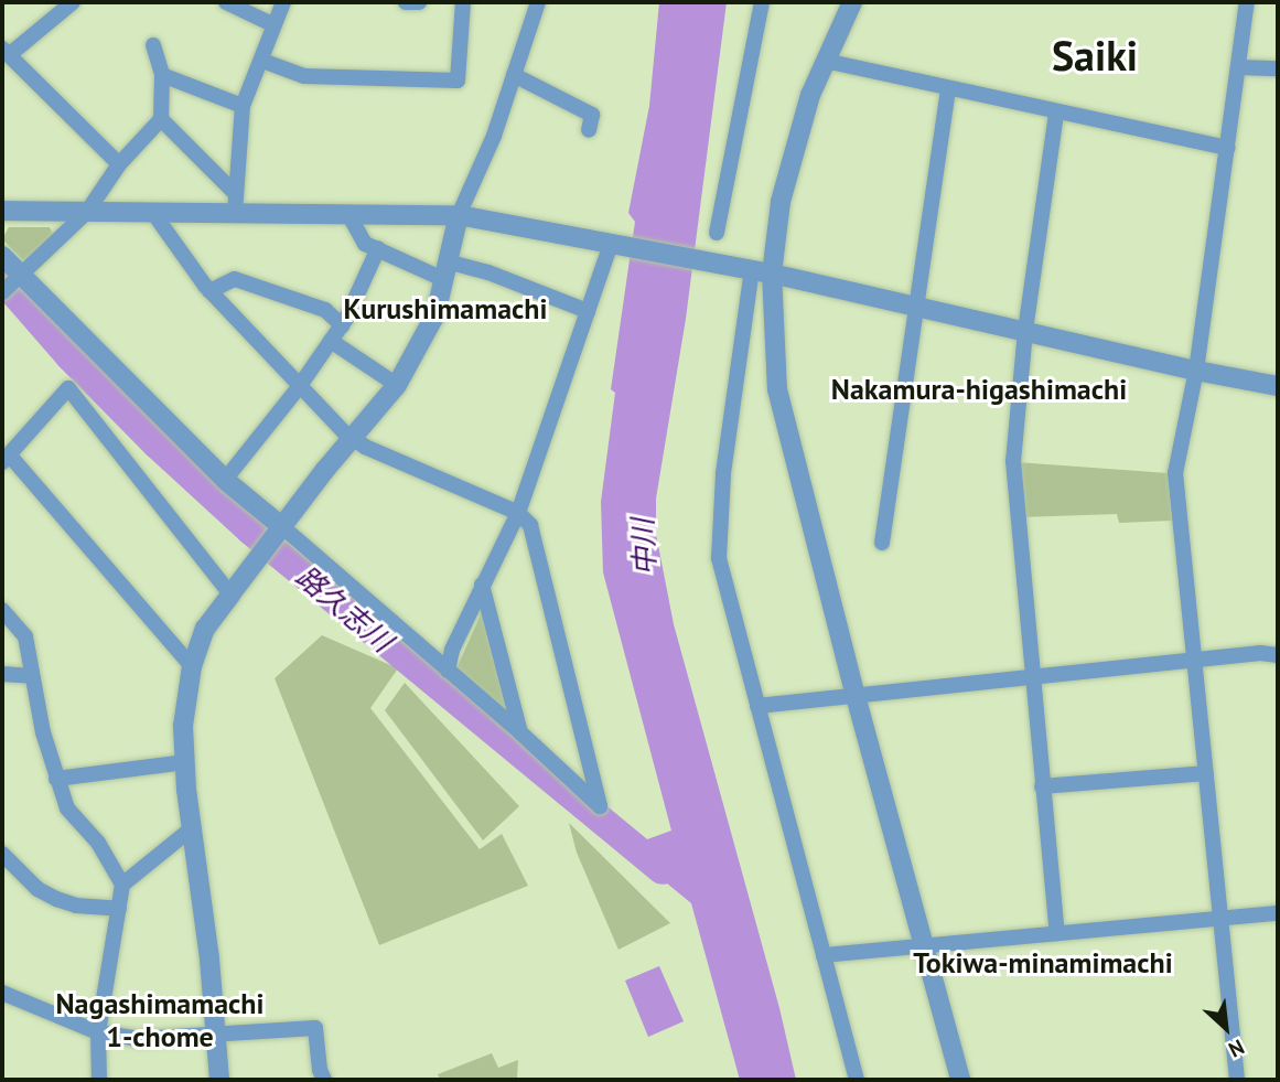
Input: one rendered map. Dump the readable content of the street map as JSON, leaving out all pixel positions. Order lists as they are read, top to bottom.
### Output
{
  "districts": [
    "Saiki",
    "Kurushimamachi",
    "Nakamura-higashimachi",
    "Tokiwa-minamimachi",
    "Nagashimamachi 1-chome"
  ],
  "water": ["中川", "路久志川"],
  "north": "bottom right"
}
